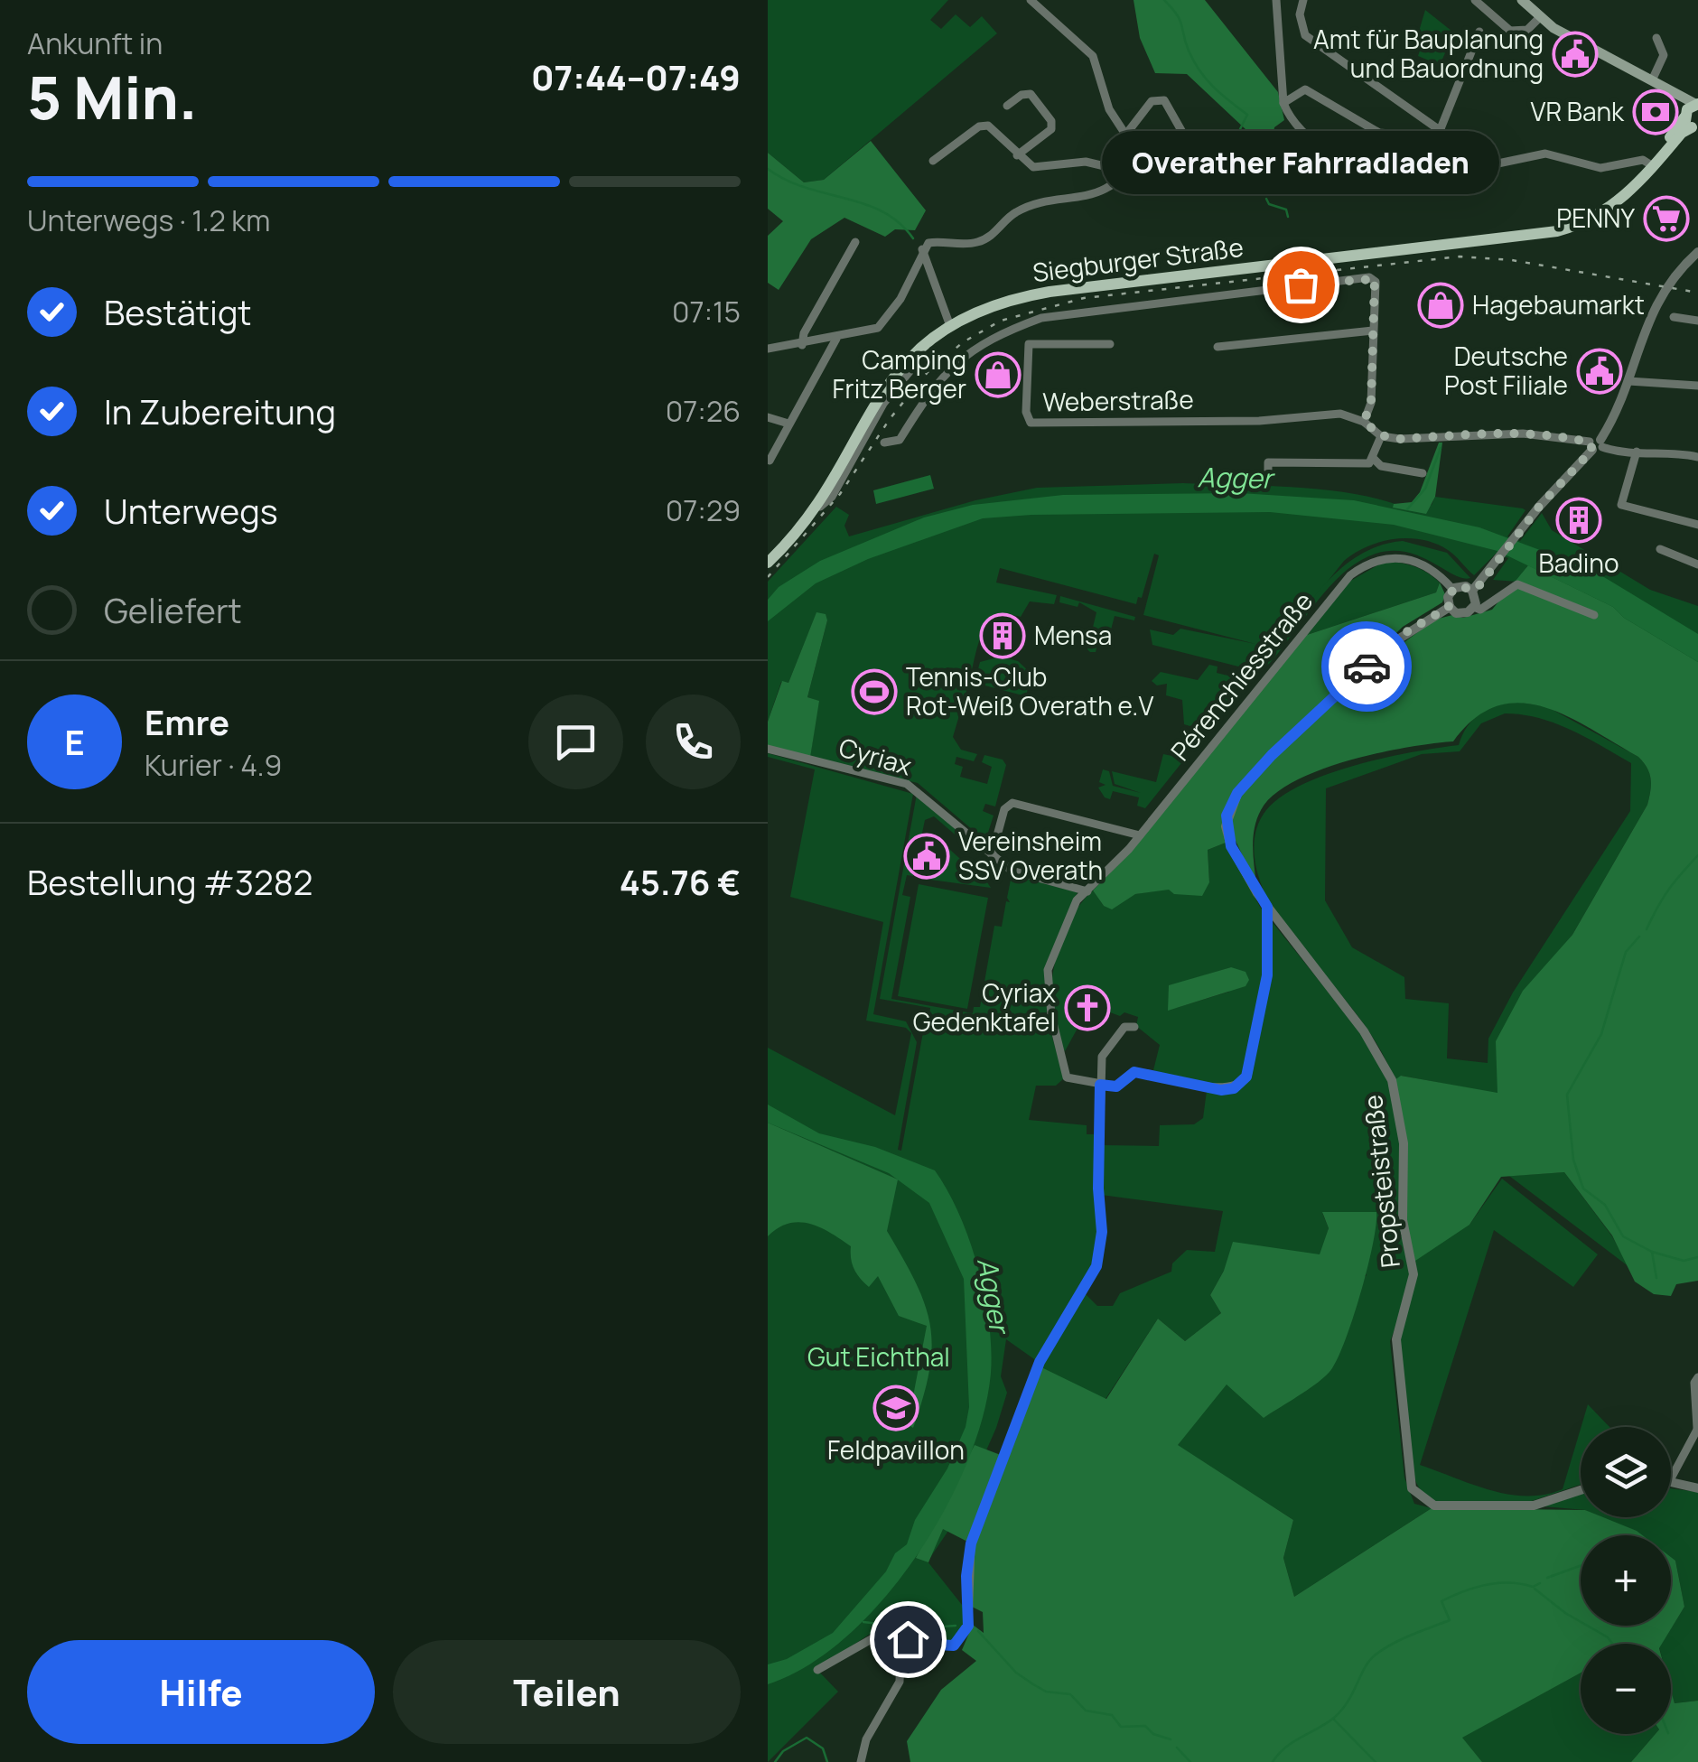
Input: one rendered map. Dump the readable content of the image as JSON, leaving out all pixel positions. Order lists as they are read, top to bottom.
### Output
{
  "streets": {
    "main road": ["Siegburger Straße"],
    "street": [
      "Weberstraße",
      "Pérenchiesstraße",
      "Cyriax",
      "Propsteistraße"
    ]
  },
  "crossings": [
    ["Pérenchiesstraße", "Cyriax"],
    ["Pérenchiesstraße", "Propsteistraße"]
  ],
  "water": ["Agger"],
  "parks": ["Gut Eichthal"],
  "places": {
    "public building": ["Amt für Bauplanung und Bauordnung", "Deutsche Post Filiale", "Vereinsheim SSV Overath"],
    "bank": ["VR Bank"],
    "supermarket": ["PENNY"],
    "other": ["Overather Fahrradladen"],
    "shop": ["Hagebaumarkt", "Camping Fritz Berger"],
    "building": ["Badino", "Mensa"],
    "sports": ["Tennis-Club Rot-Weiß Overath e.V"],
    "church": ["Cyriax Gedenktafel"],
    "school or university": ["Feldpavillon"]
  },
  "page": {
    "heading": ["5 Min.", "Ankunft in", "07:44–07:49"],
    "panel": [
      "Emre",
      "Kurier · 4.9",
      "Bestellung #3282",
      "45.76 €"
    ],
    "bubble": "Overather Fahrradladen",
    "bar": "Unterwegs · 1.2 km",
    "list": [
      ["Bestätigt", "07:15"],
      ["In Zubereitung", "07:26"],
      ["Unterwegs", "07:29"],
      "Geliefert"
    ],
    "round": "E",
    "map_buttons": ["+", "−"],
    "buttons": ["Hilfe", "Teilen"]
  }
}
